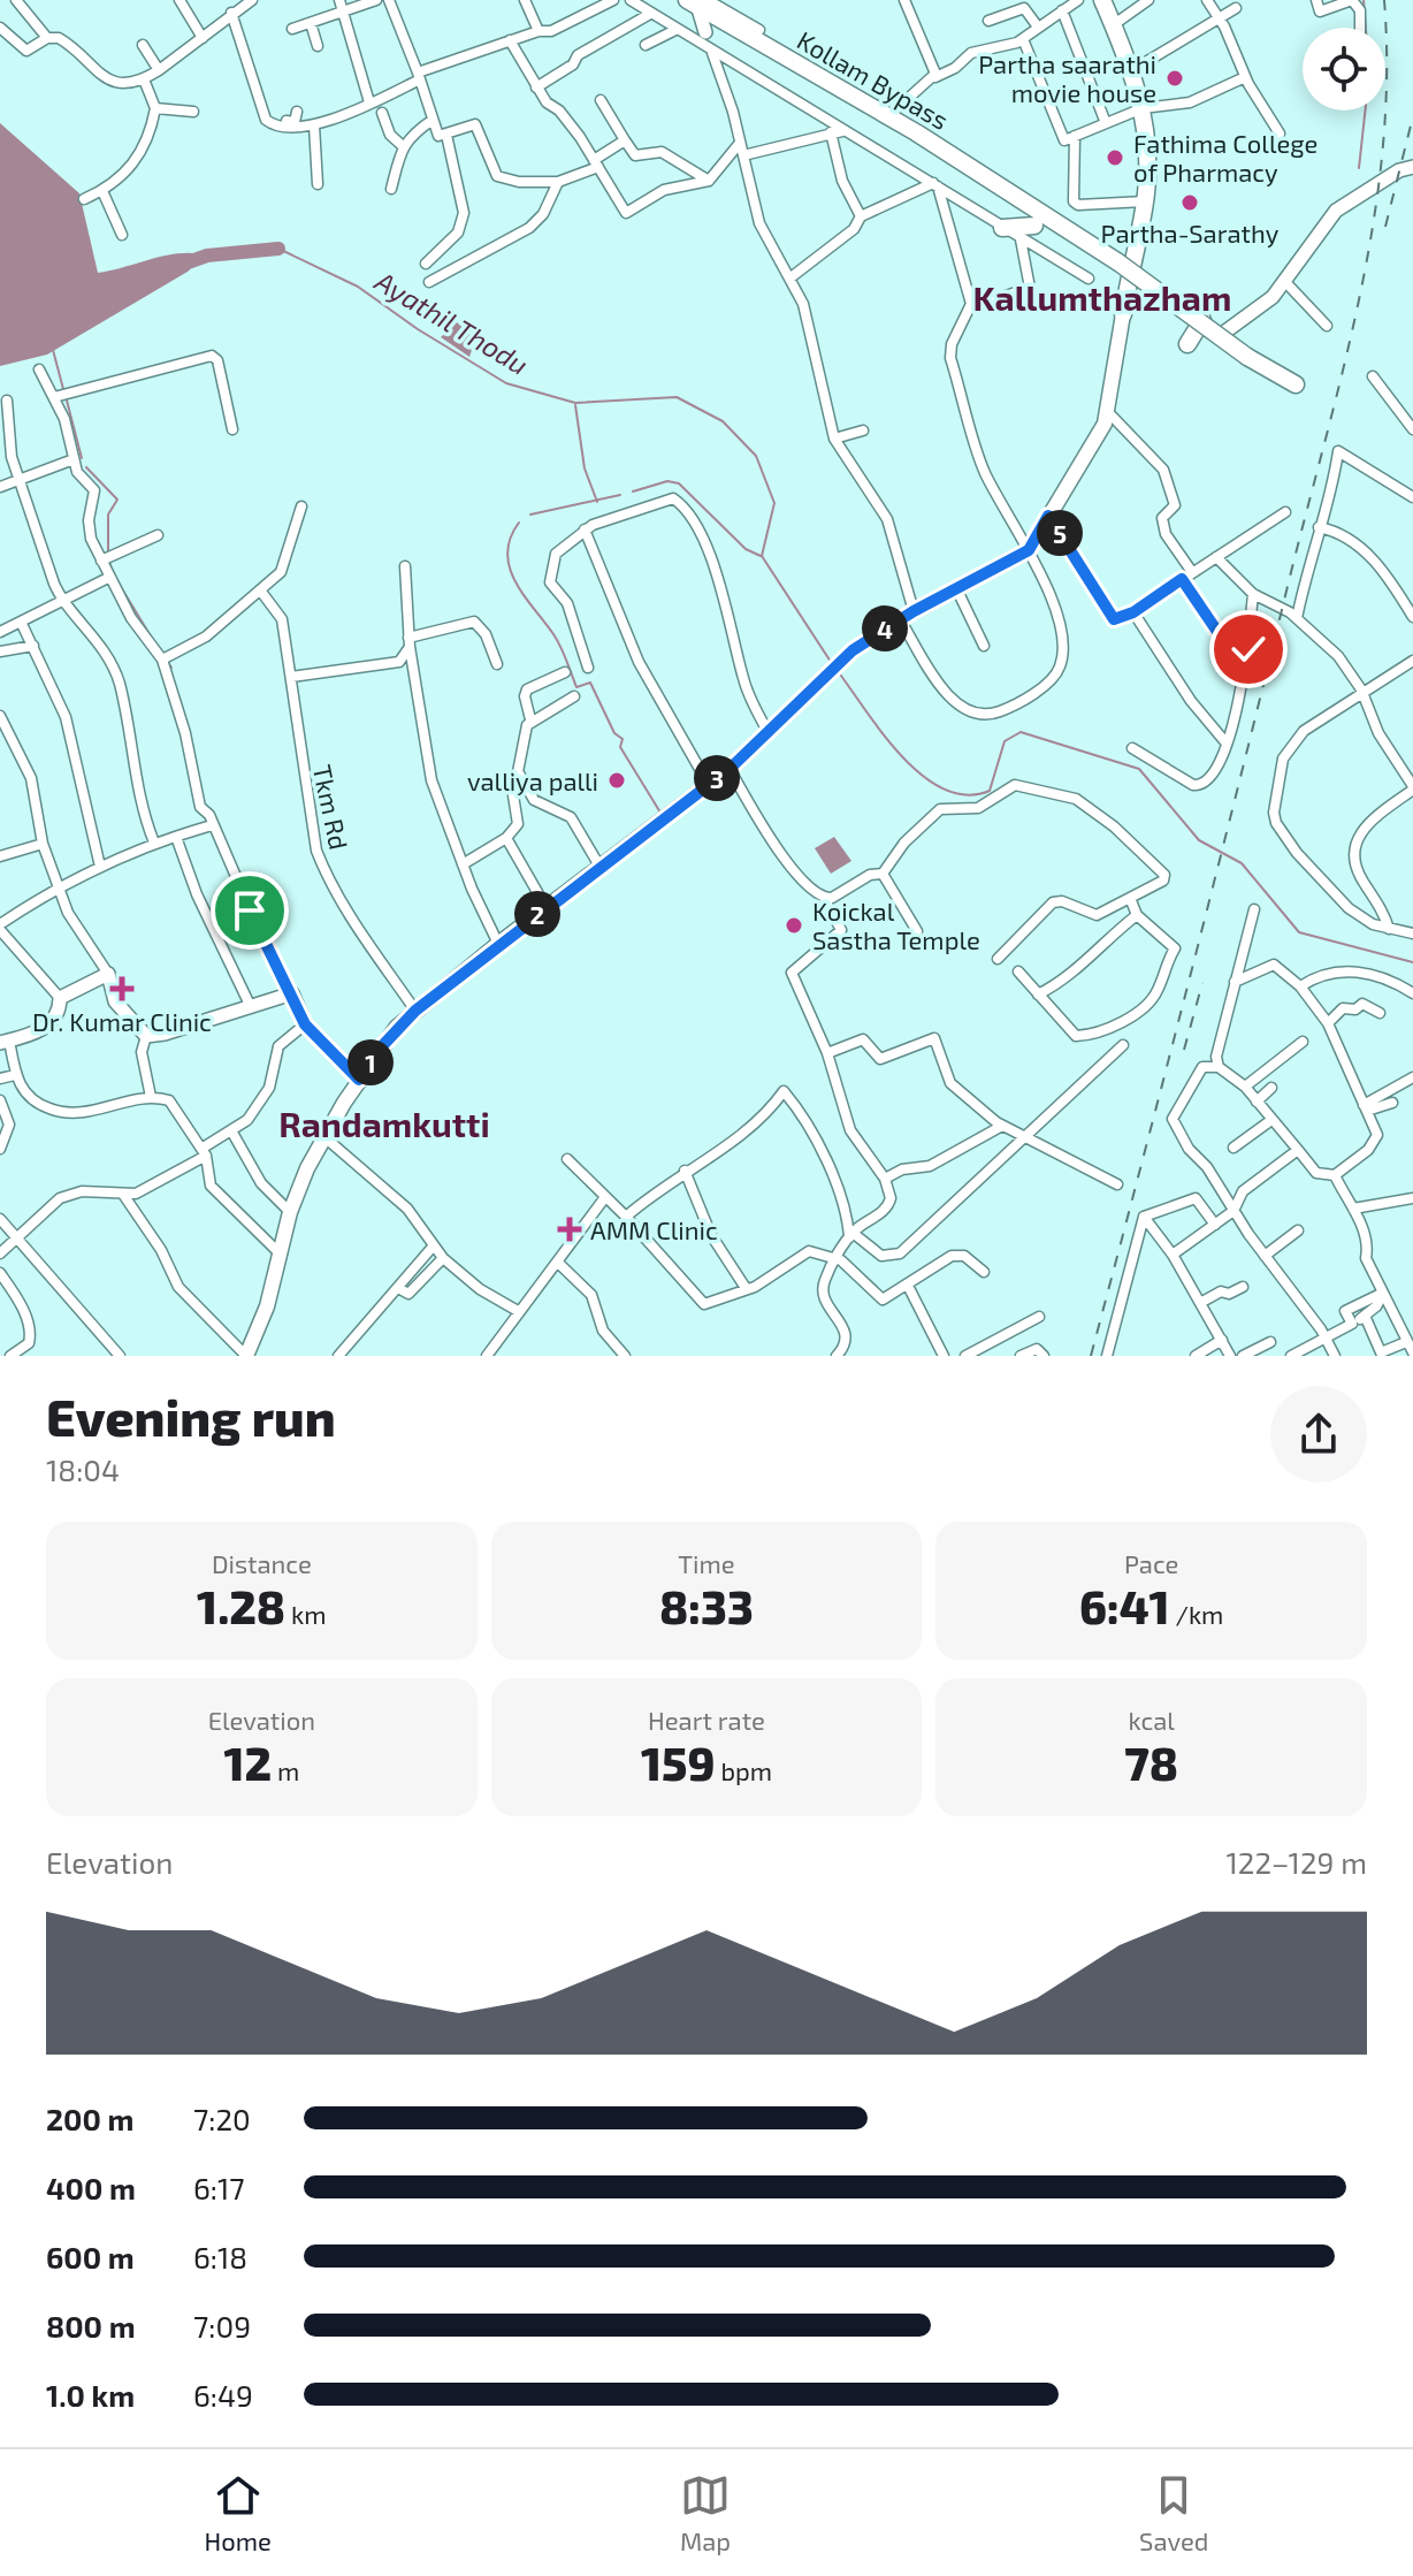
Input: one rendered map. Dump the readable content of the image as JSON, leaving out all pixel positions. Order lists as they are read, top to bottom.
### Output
{
  "streets": {
    "highway": ["Kollam Bypass"],
    "street": ["Tkm Rd"]
  },
  "districts": ["Kallumthazham", "Randamkutti"],
  "water": ["Ayathil Thodu"],
  "places": {
    "other": [
      "Partha saarathi movie house",
      "Fathima College of Pharmacy",
      "Partha-Sarathy",
      "valliya palli",
      "Koickal Sastha Temple"
    ],
    "health": ["Dr. Kumar Clinic", "AMM Clinic"]
  },
  "page": {
    "pins": [
      "5",
      "4",
      "3",
      "2",
      "1"
    ],
    "heading": ["Evening run", "18:04"],
    "stats": [
      ["Distance", "1.28 km"],
      ["Time", "8:33"],
      ["Pace", "6:41 /km"],
      ["Elevation", "12 m"],
      ["Heart rate", "159 bpm"],
      ["kcal", "78"]
    ],
    "chart": ["Elevation", "122–129 m"],
    "list": [
      {
        "name": "200 m",
        "note": "7:20"
      },
      {
        "name": "400 m",
        "note": "6:17"
      },
      {
        "name": "600 m",
        "note": "6:18"
      },
      {
        "name": "800 m",
        "note": "7:09"
      },
      {
        "name": "1.0 km",
        "note": "6:49"
      }
    ],
    "tabs": ["Home", "Map", "Saved"]
  }
}
